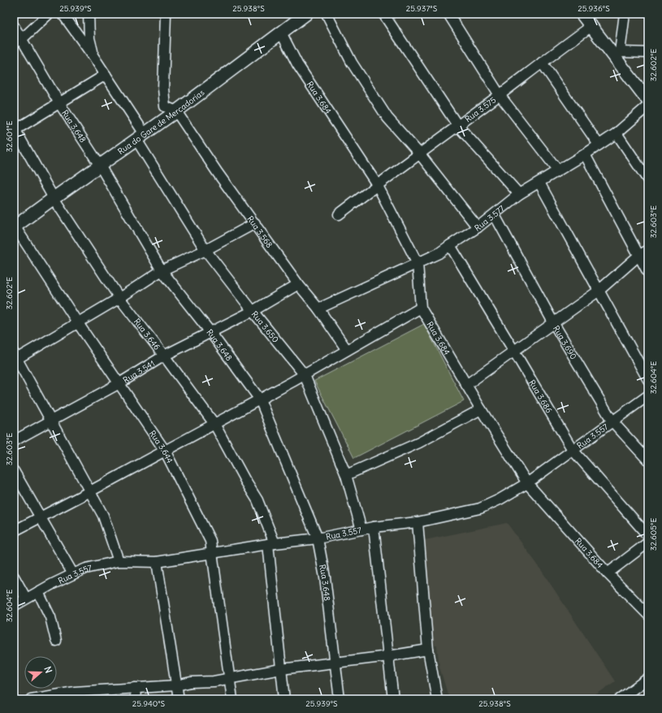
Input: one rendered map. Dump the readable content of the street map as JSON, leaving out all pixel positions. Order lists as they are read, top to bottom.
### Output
{
  "streets": {
    "street": [
      "Rua 3.684",
      "Rua 3.575",
      "Rua do Gare de Mercadorias",
      "Rua 3.648",
      "Rua 3.577",
      "Rua 3.568",
      "Rua 3.650",
      "Rua 3.646",
      "Rua 3.690",
      "Rua 3.541",
      "Rua 3.686",
      "Rua 3.557",
      "Rua 3.644"
    ]
  },
  "crossings": [
    ["Rua 3.684", "Rua 3.575"],
    ["Rua 3.684", "Rua do Gare de Mercadorias"],
    ["Rua 3.684", "Rua 3.577"],
    ["Rua 3.684", "Rua 3.557"],
    ["Rua do Gare de Mercadorias", "Rua 3.648"],
    ["Rua do Gare de Mercadorias", "Rua 3.568"],
    ["Rua do Gare de Mercadorias", "Rua 3.650"],
    ["Rua do Gare de Mercadorias", "Rua 3.646"],
    ["Rua do Gare de Mercadorias", "Rua 3.644"],
    ["Rua 3.648", "Rua 3.541"],
    ["Rua 3.648", "Rua 3.557"],
    ["Rua 3.577", "Rua 3.568"],
    ["Rua 3.577", "Rua 3.690"],
    ["Rua 3.577", "Rua 3.686"],
    ["Rua 3.568", "Rua 3.541"],
    ["Rua 3.650", "Rua 3.541"],
    ["Rua 3.650", "Rua 3.557"],
    ["Rua 3.646", "Rua 3.541"],
    ["Rua 3.646", "Rua 3.557"],
    ["Rua 3.690", "Rua 3.557"],
    ["Rua 3.541", "Rua 3.644"],
    ["Rua 3.686", "Rua 3.557"],
    ["Rua 3.557", "Rua 3.644"]
  ],
  "north": "right",
  "coordinates": [
    "25.939°S",
    "25.938°S",
    "25.937°S",
    "25.936°S",
    "32.602°E",
    "32.601°E",
    "32.603°E",
    "32.604°E",
    "32.605°E",
    "25.940°S"
  ]
}
